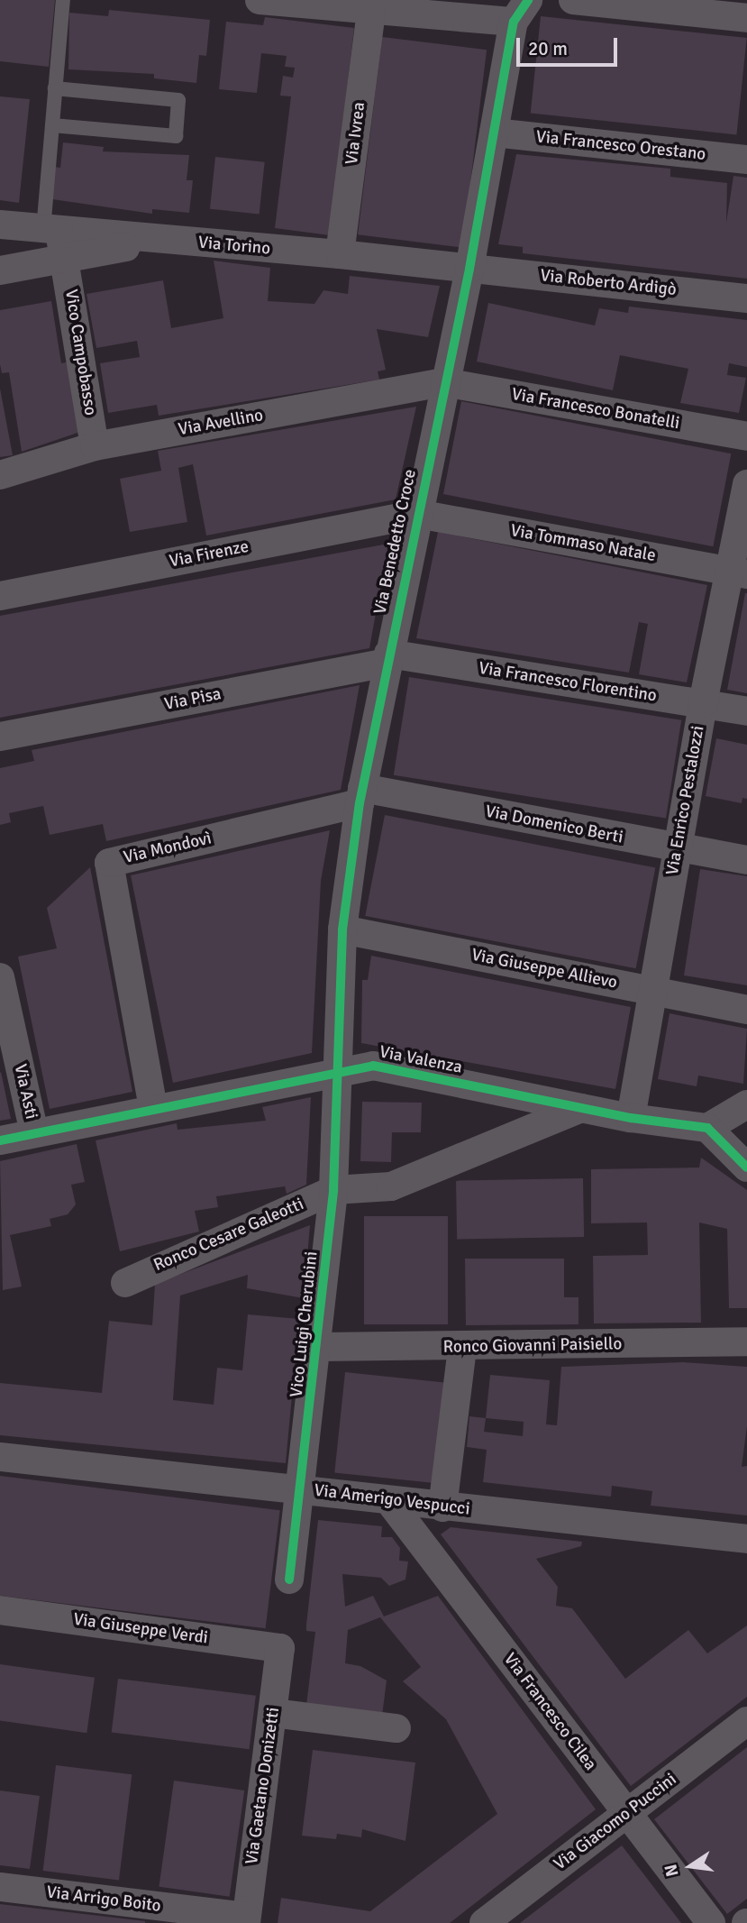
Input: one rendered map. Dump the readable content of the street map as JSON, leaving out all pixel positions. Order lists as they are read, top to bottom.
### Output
{
  "streets": {
    "street": [
      "Via Ivrea",
      "Via Francesco Orestano",
      "Via Torino",
      "Via Roberto Ardigò",
      "Vico Campobasso",
      "Via Francesco Bonatelli",
      "Via Avellino",
      "Via Benedetto Croce",
      "Via Tommaso Natale",
      "Via Firenze",
      "Via Francesco Florentino",
      "Via Pisa",
      "Via Enrico Pestalozzi",
      "Via Domenico Berti",
      "Via Mondovì",
      "Via Giuseppe Allievo",
      "Via Valenza",
      "Via Asti",
      "Ronco Cesare Galeotti",
      "Vico Luigi Cherubini",
      "Ronco Giovanni Paisiello",
      "Via Amerigo Vespucci",
      "Via Giuseppe Verdi",
      "Via Francesco Cilea",
      "Via Gaetano Donizetti",
      "Via Giacomo Puccini",
      "Via Arrigo Boito"
    ]
  },
  "crossings": [
    ["Via Ivrea", "Via Torino"],
    ["Via Francesco Orestano", "Via Benedetto Croce"],
    ["Via Torino", "Via Roberto Ardigò"],
    ["Via Torino", "Vico Campobasso"],
    ["Via Torino", "Via Benedetto Croce"],
    ["Via Roberto Ardigò", "Via Benedetto Croce"],
    ["Vico Campobasso", "Via Avellino"],
    ["Via Francesco Bonatelli", "Via Avellino"],
    ["Via Francesco Bonatelli", "Via Benedetto Croce"],
    ["Via Avellino", "Via Benedetto Croce"],
    ["Via Benedetto Croce", "Via Tommaso Natale"],
    ["Via Benedetto Croce", "Via Firenze"],
    ["Via Benedetto Croce", "Via Francesco Florentino"],
    ["Via Benedetto Croce", "Via Pisa"],
    ["Via Benedetto Croce", "Via Domenico Berti"],
    ["Via Benedetto Croce", "Via Mondovì"],
    ["Via Benedetto Croce", "Via Giuseppe Allievo"],
    ["Via Benedetto Croce", "Via Valenza"],
    ["Via Benedetto Croce", "Vico Luigi Cherubini"],
    ["Via Tommaso Natale", "Via Firenze"],
    ["Via Tommaso Natale", "Via Enrico Pestalozzi"],
    ["Via Francesco Florentino", "Via Pisa"],
    ["Via Francesco Florentino", "Via Enrico Pestalozzi"],
    ["Via Enrico Pestalozzi", "Via Domenico Berti"],
    ["Via Enrico Pestalozzi", "Via Giuseppe Allievo"],
    ["Via Enrico Pestalozzi", "Via Valenza"],
    ["Via Domenico Berti", "Via Mondovì"],
    ["Via Mondovì", "Via Valenza"],
    ["Via Valenza", "Via Asti"],
    ["Via Valenza", "Vico Luigi Cherubini"],
    ["Ronco Cesare Galeotti", "Vico Luigi Cherubini"],
    ["Vico Luigi Cherubini", "Ronco Giovanni Paisiello"],
    ["Vico Luigi Cherubini", "Via Amerigo Vespucci"],
    ["Via Amerigo Vespucci", "Via Francesco Cilea"],
    ["Via Giuseppe Verdi", "Via Gaetano Donizetti"],
    ["Via Francesco Cilea", "Via Giacomo Puccini"],
    ["Via Gaetano Donizetti", "Via Arrigo Boito"]
  ],
  "scale_bar": "20 m",
  "north": "left"
}
